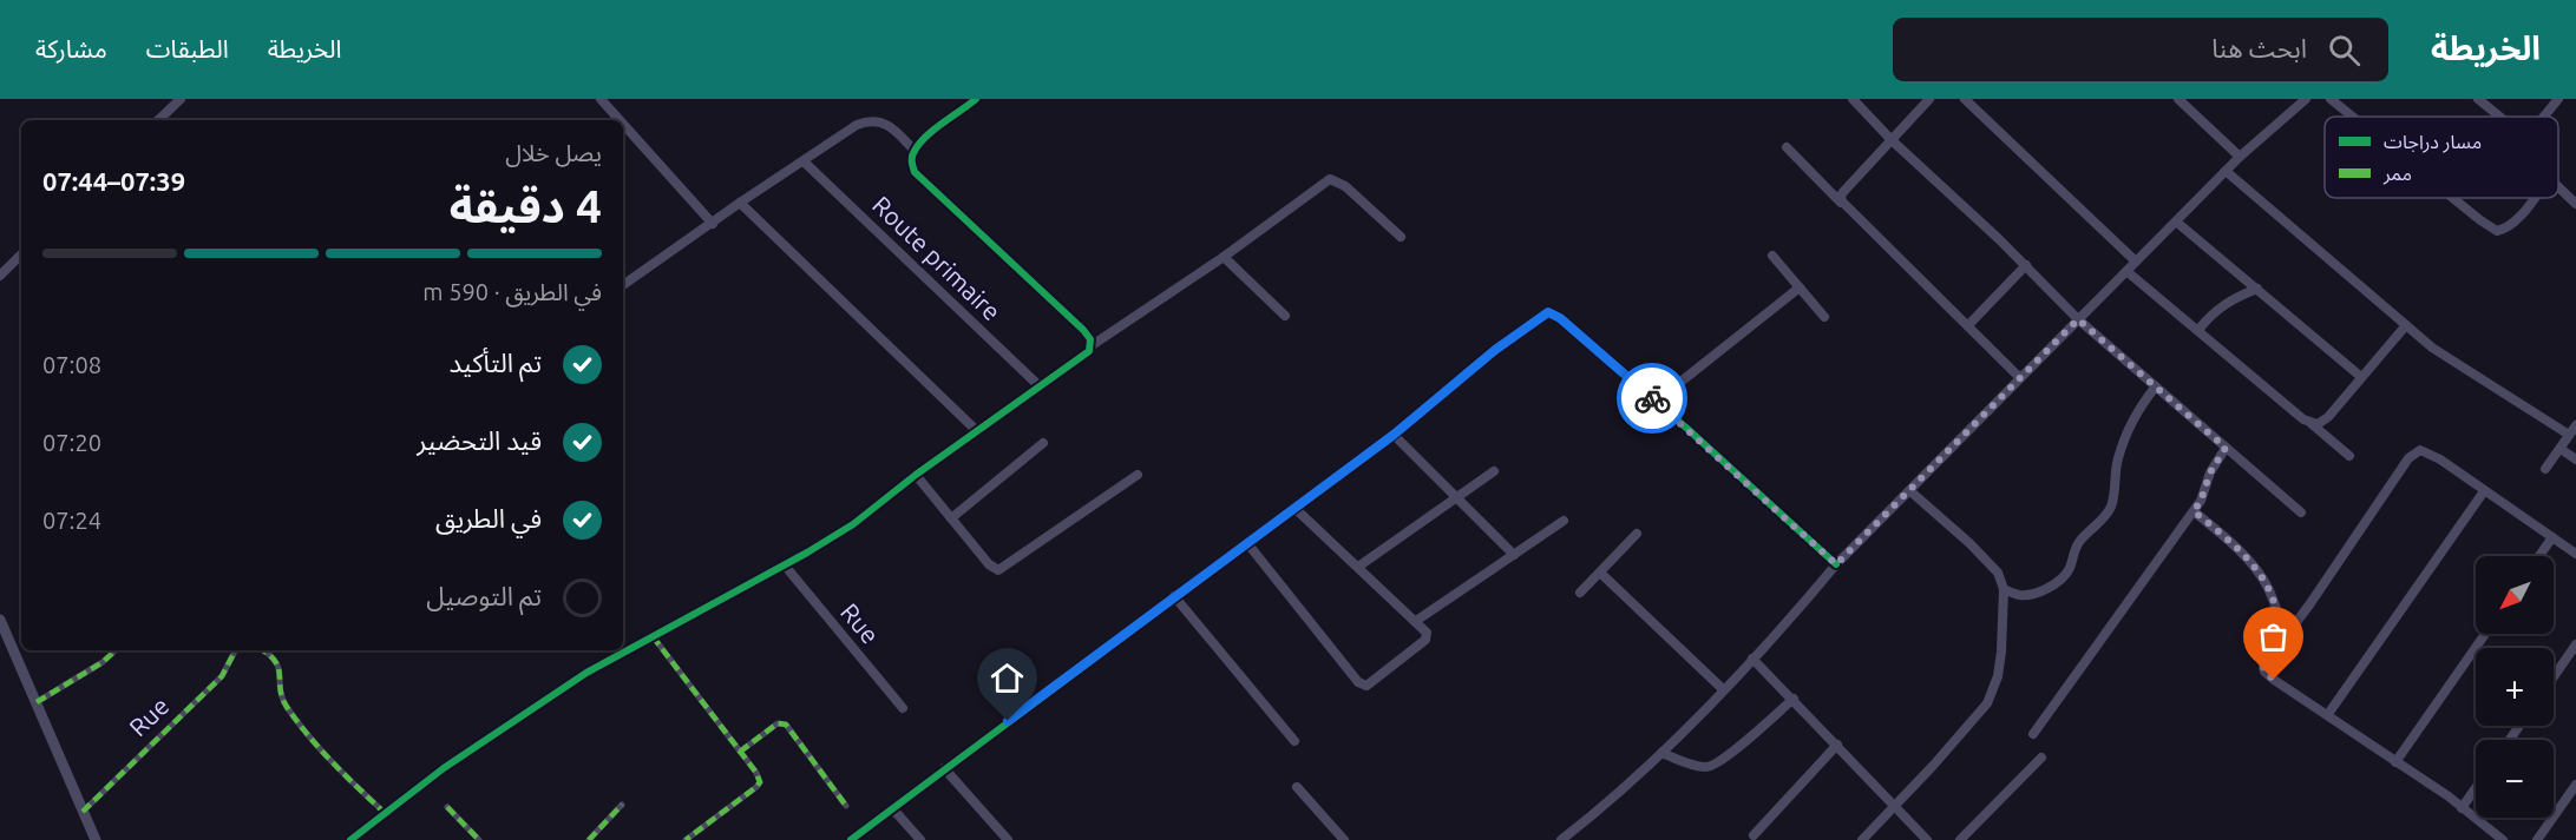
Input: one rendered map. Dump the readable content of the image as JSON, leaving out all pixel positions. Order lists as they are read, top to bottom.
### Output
{
  "streets": {
    "street": ["Route primaire", "Rue"]
  },
  "legend": ["مسار دراجات", "ممر"],
  "north": "bottom left",
  "page": {
    "header": "الخريطة",
    "search": "ابحث هنا",
    "nav": ["الخريطة", "الطبقات", "مشاركة"],
    "heading": ["4 دقيقة", "يصل خلال", "07:39–07:44"],
    "bar": "في الطريق · 590 m",
    "list": [
      ["تم التأكيد", "07:08"],
      ["قيد التحضير", "07:20"],
      ["في الطريق", "07:24"],
      "تم التوصيل"
    ],
    "map_buttons": ["+", "−"]
  }
}
